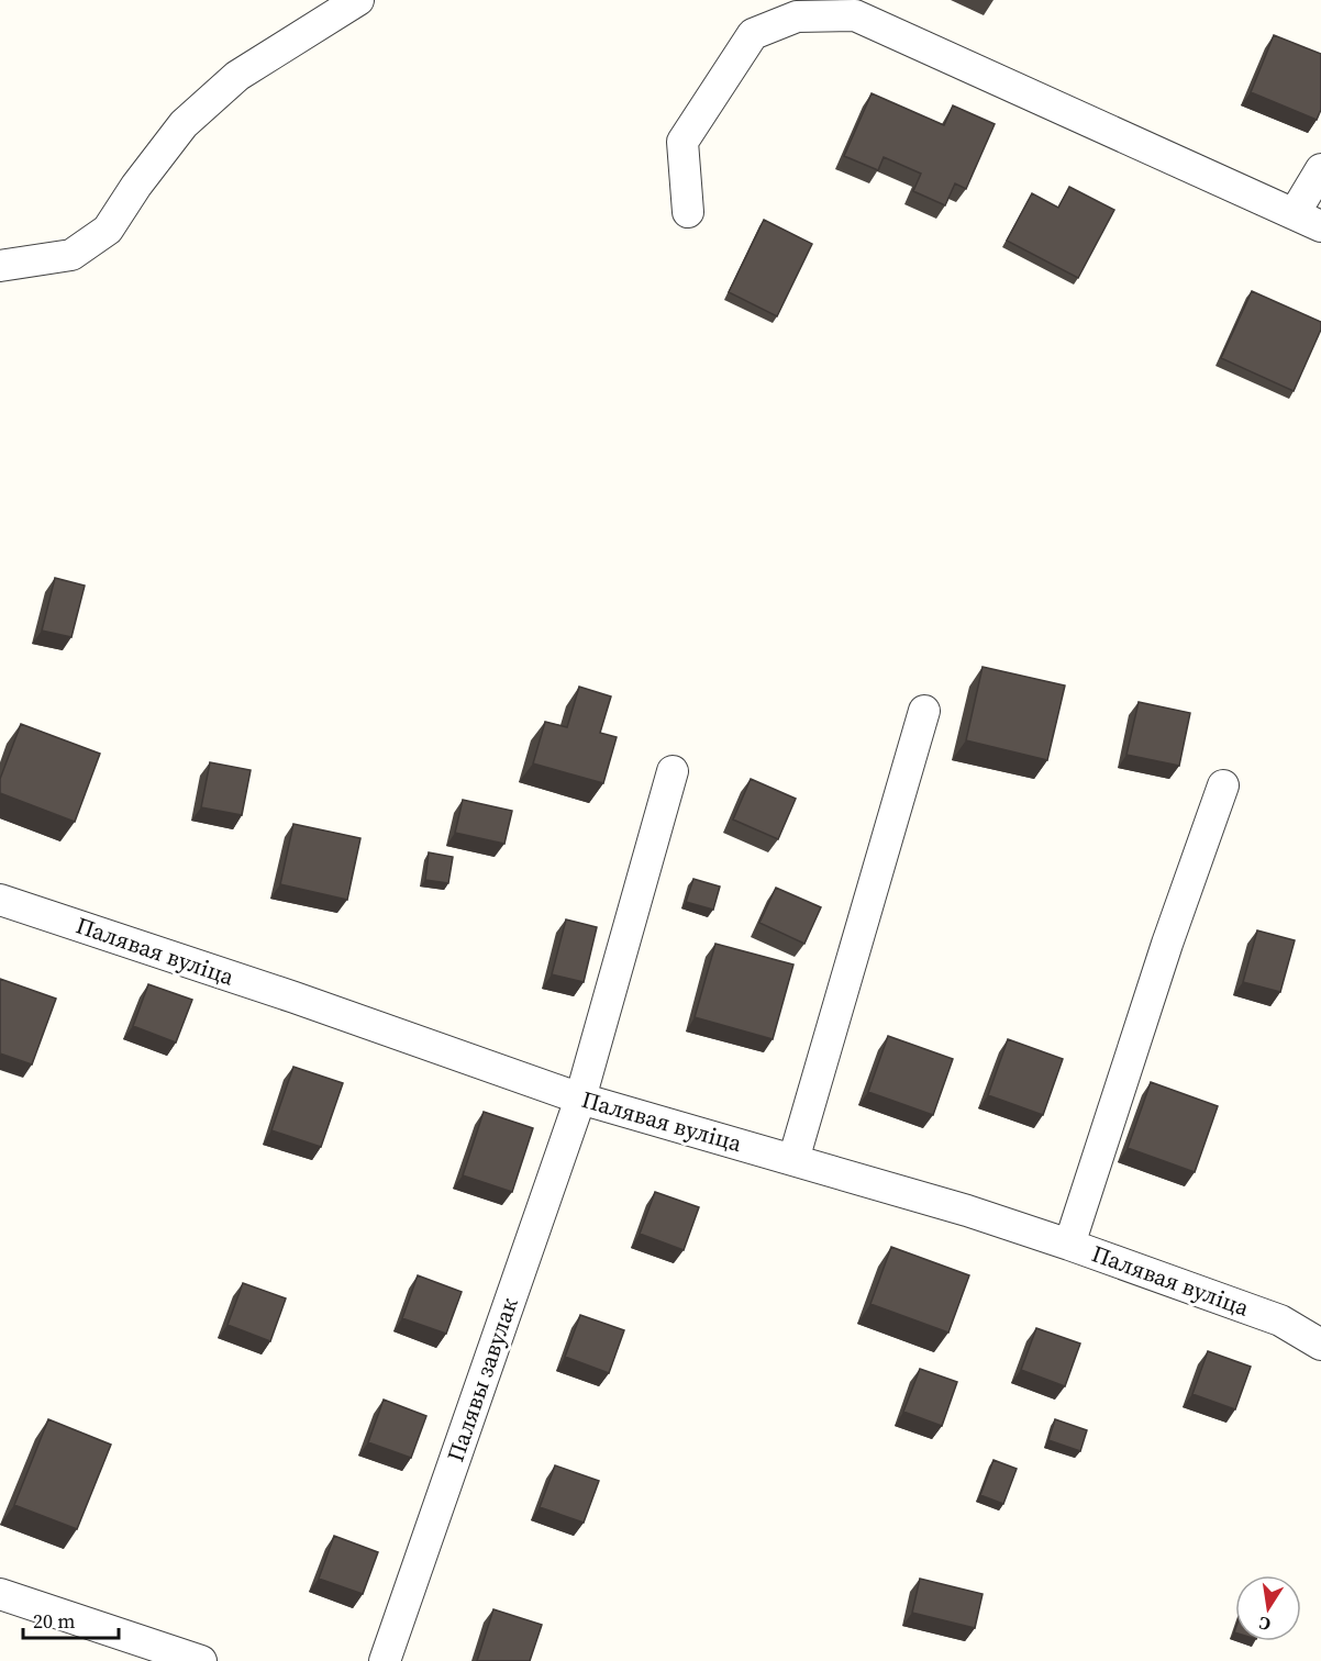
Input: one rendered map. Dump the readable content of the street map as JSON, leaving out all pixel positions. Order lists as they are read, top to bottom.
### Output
{
  "streets": {
    "street": ["Палявая вуліца", "Палявы завулак"]
  },
  "crossings": [
    ["Палявая вуліца", "Палявы завулак"]
  ],
  "scale_bar": "20 m",
  "north": "bottom"
}
